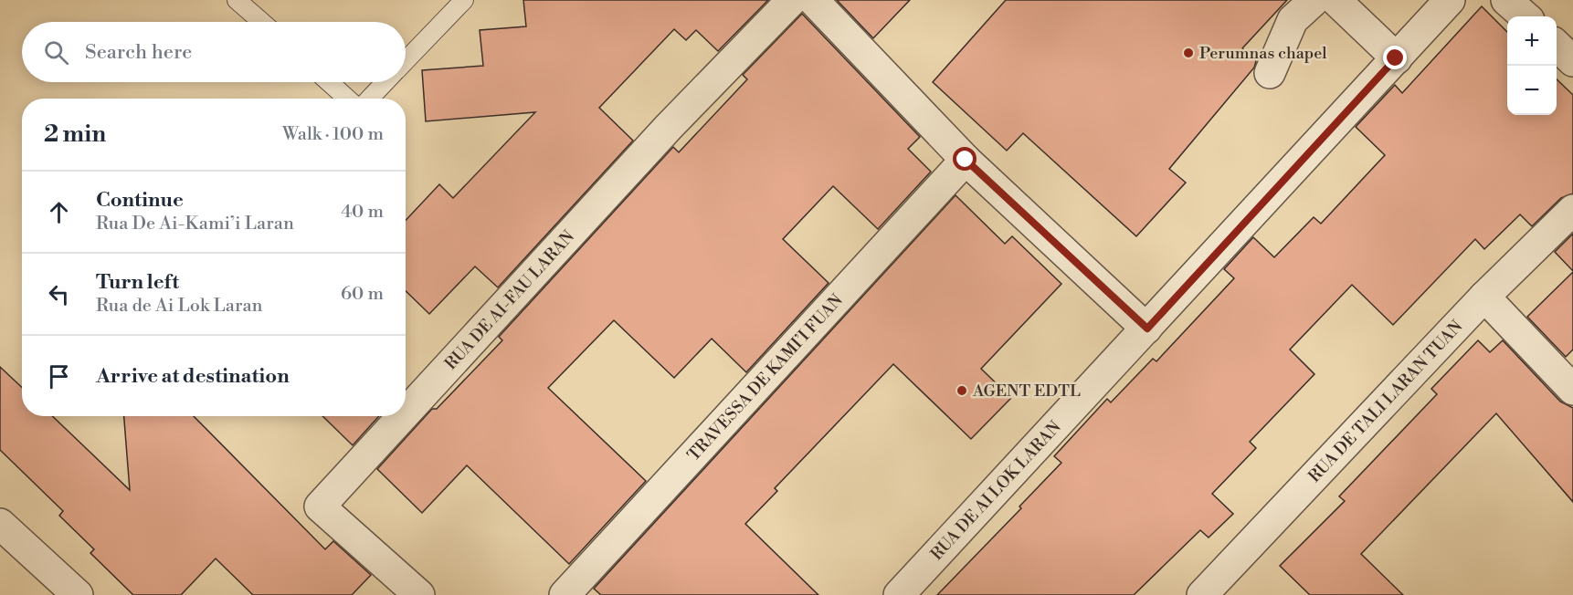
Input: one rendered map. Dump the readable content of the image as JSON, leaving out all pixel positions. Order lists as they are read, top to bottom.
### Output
{
  "streets": {
    "street": [
      "RUA DE AI-FAU LARAN",
      "TRAVESSA DE KAMI’I FUAN",
      "RUA DE TALI LARAN TUAN",
      "RUA DE AI LOK LARAN"
    ]
  },
  "places": ["Perumnas chapel", "AGENT EDTL"],
  "page": {
    "map_buttons": ["+", "−"],
    "search": "Search here",
    "heading": ["2 min", "Walk · 100 m"],
    "list": [
      ["Continue", "Rua De Ai-Kami’i Laran", "40 m"],
      ["Turn left", "Rua de Ai Lok Laran", "60 m"],
      "Arrive at destination"
    ]
  }
}
